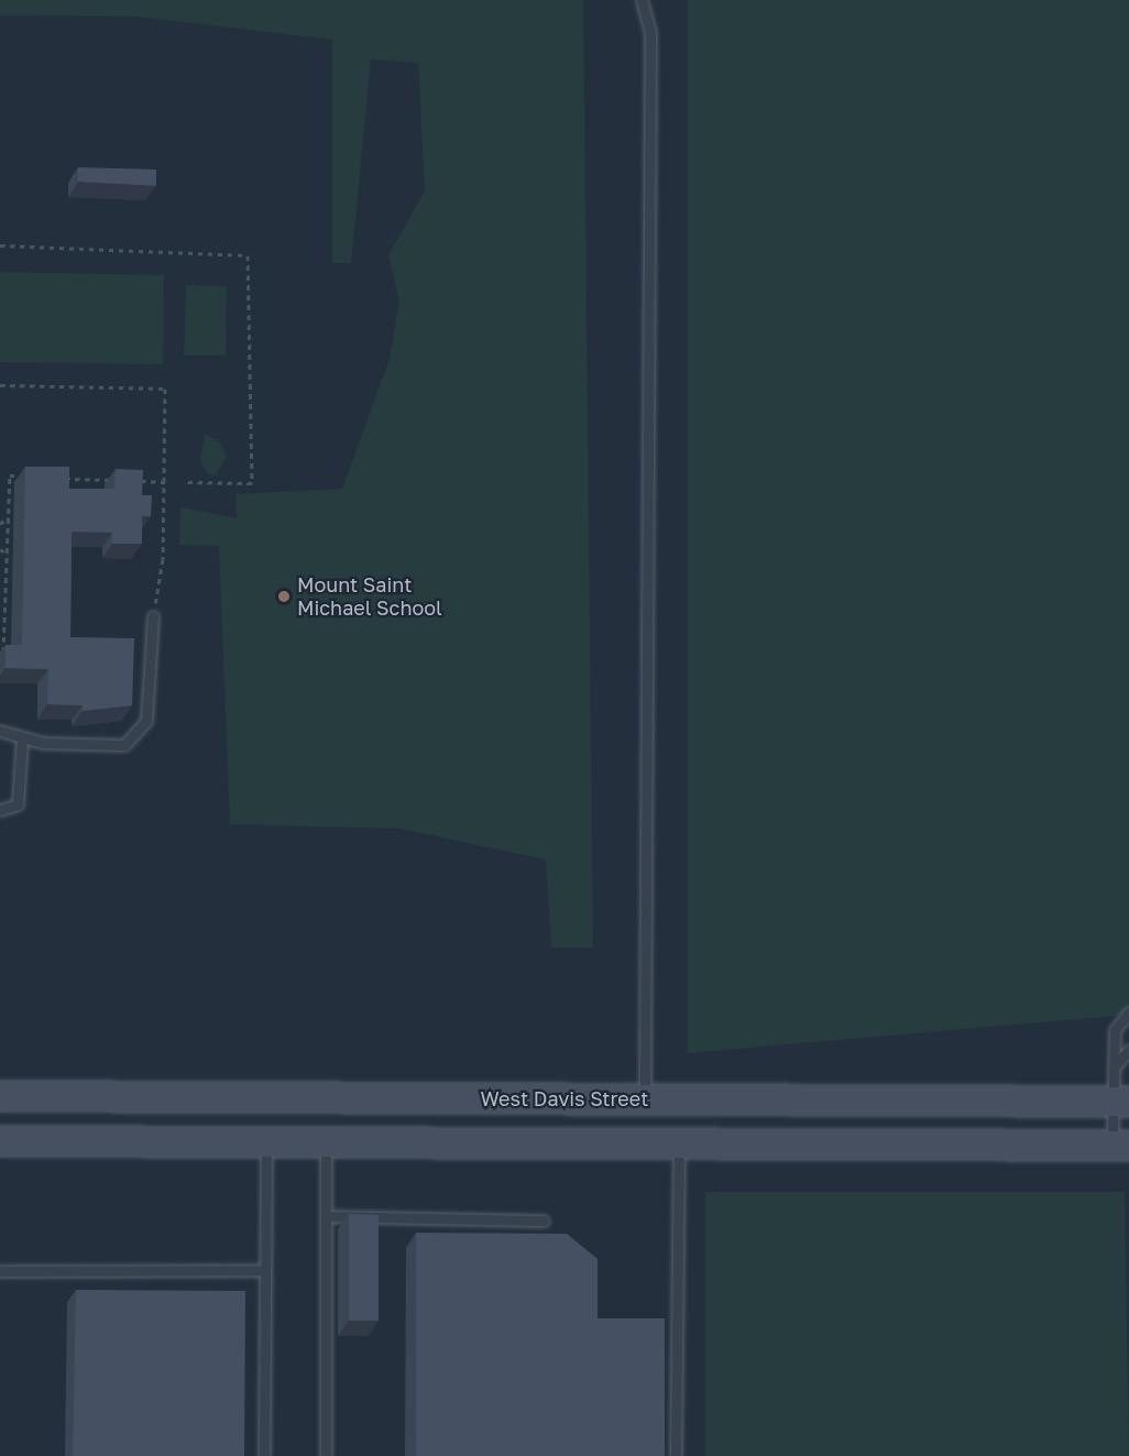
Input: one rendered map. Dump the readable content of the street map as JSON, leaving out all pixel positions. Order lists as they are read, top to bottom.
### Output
{
  "streets": {
    "main road": ["West Davis Street"]
  },
  "places": ["Mount Saint Michael School"]
}
